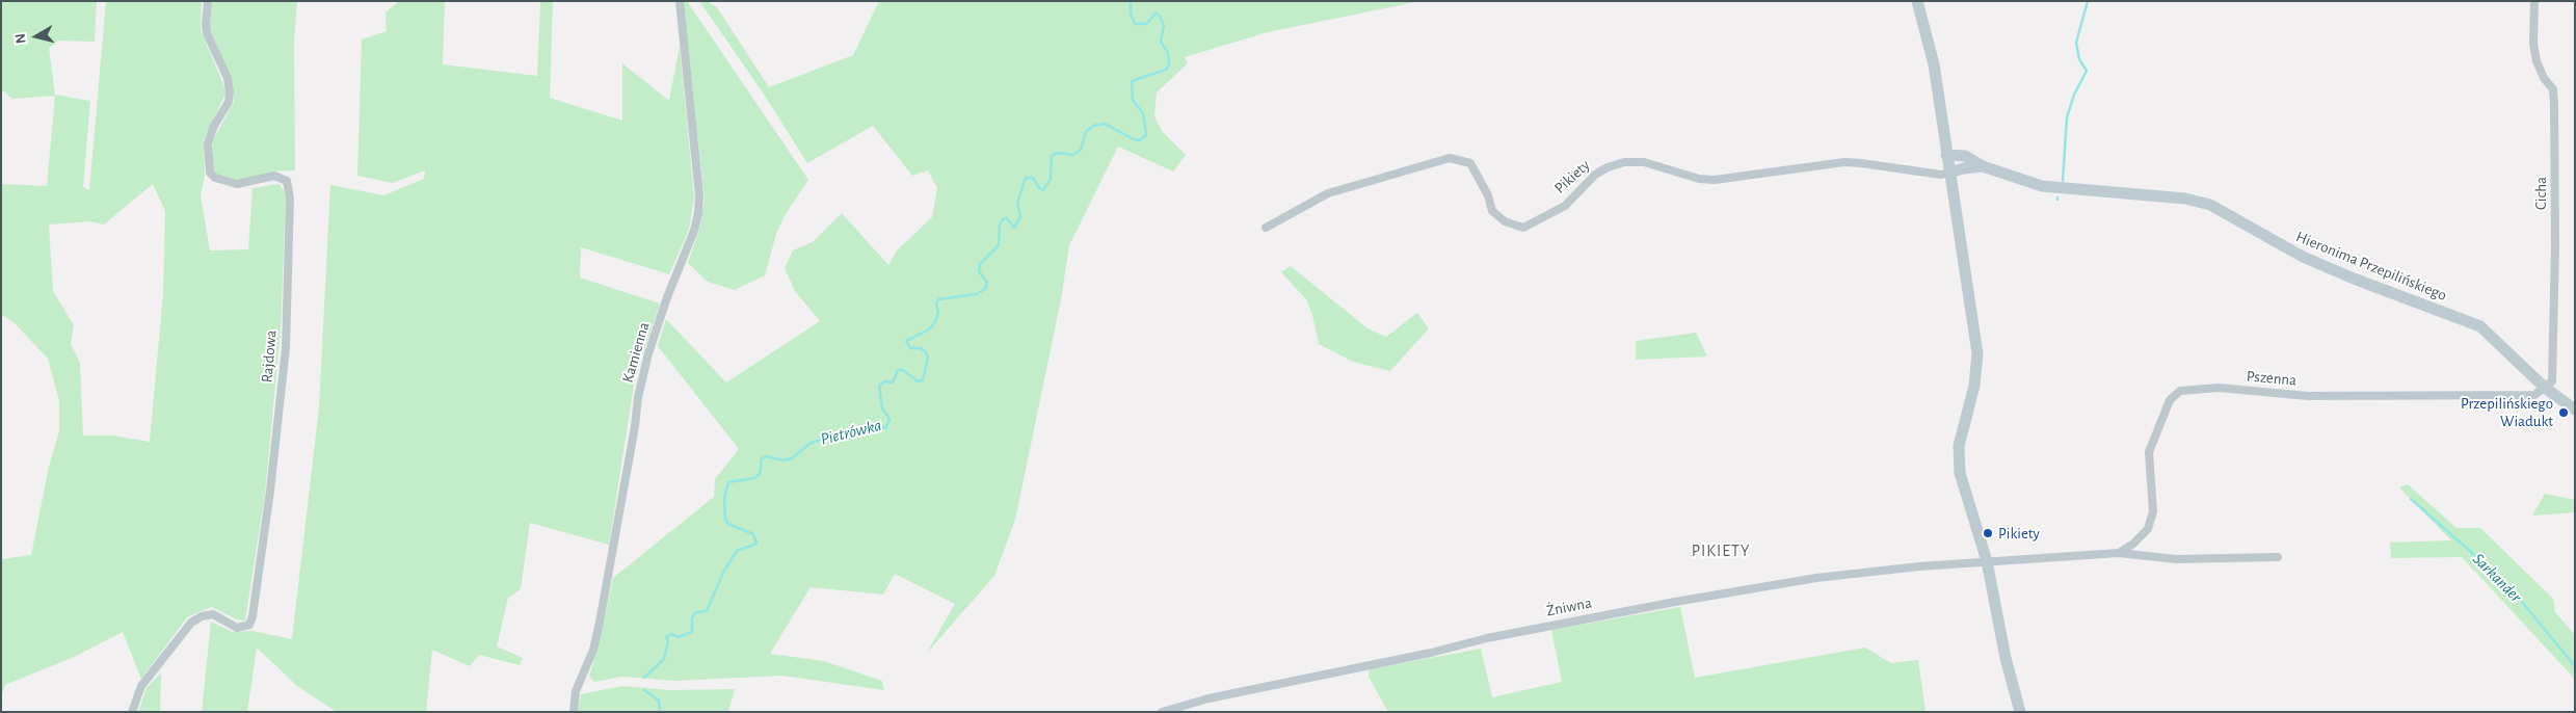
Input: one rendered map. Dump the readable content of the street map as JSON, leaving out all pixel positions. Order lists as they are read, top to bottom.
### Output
{
  "streets": {
    "street": [
      "Pikiety",
      "Cicha",
      "Hieronima Przepilińskiego",
      "Kamienna",
      "Rajdowa",
      "Pszenna",
      "Żniwna"
    ]
  },
  "crossings": [
    ["Cicha", "Hieronima Przepilińskiego"],
    ["Cicha", "Pszenna"],
    ["Hieronima Przepilińskiego", "Pszenna"]
  ],
  "districts": ["PIKIETY"],
  "water": ["Pietrówka", "Sarkander"],
  "places": ["Przepilińskiego Wiadukt", "Pikiety"],
  "north": "left"
}
